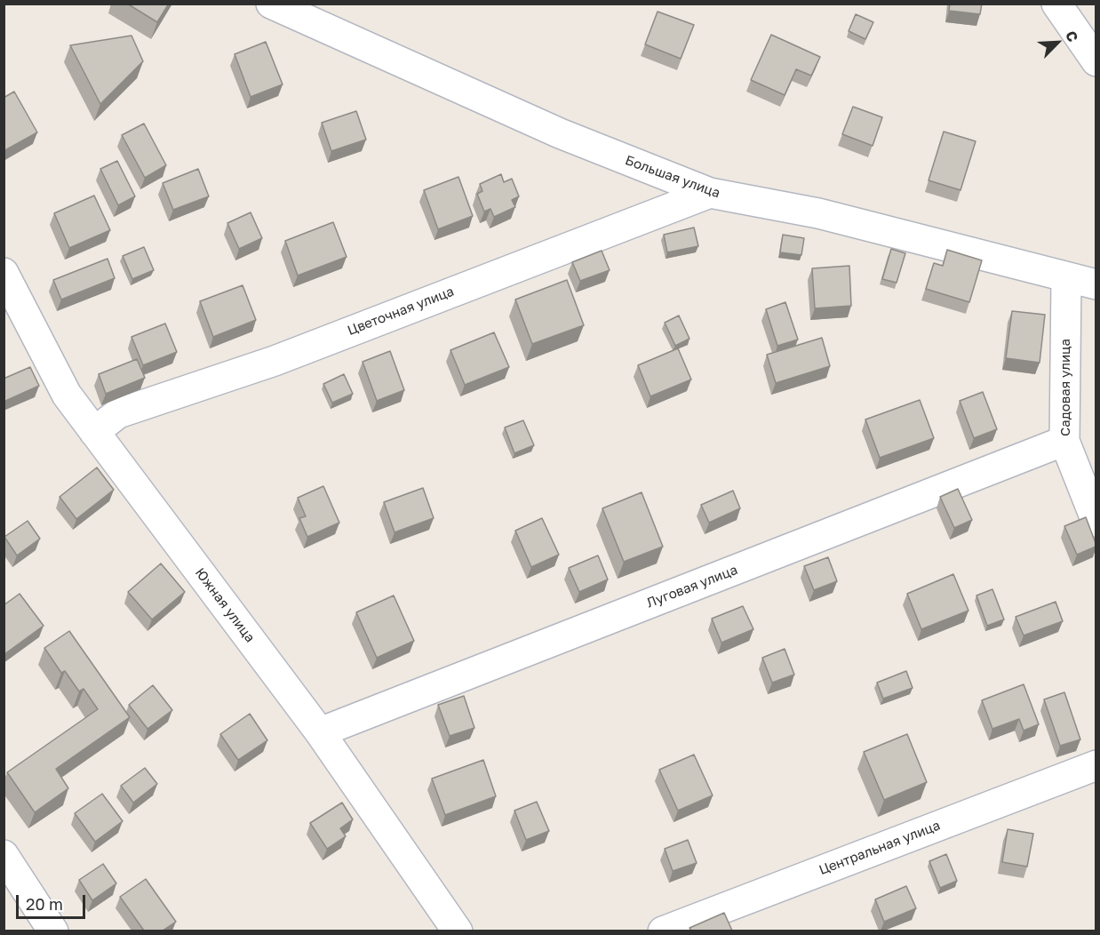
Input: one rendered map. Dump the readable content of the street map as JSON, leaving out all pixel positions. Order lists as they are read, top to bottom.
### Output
{
  "streets": {
    "street": [
      "Большая улица",
      "Цветочная улица",
      "Садовая улица",
      "Луговая улица",
      "Южная улица",
      "Центральная улица"
    ]
  },
  "crossings": [
    ["Большая улица", "Цветочная улица"],
    ["Большая улица", "Садовая улица"],
    ["Цветочная улица", "Южная улица"],
    ["Садовая улица", "Луговая улица"],
    ["Луговая улица", "Южная улица"]
  ],
  "scale_bar": "20 m",
  "north": "top right"
}
